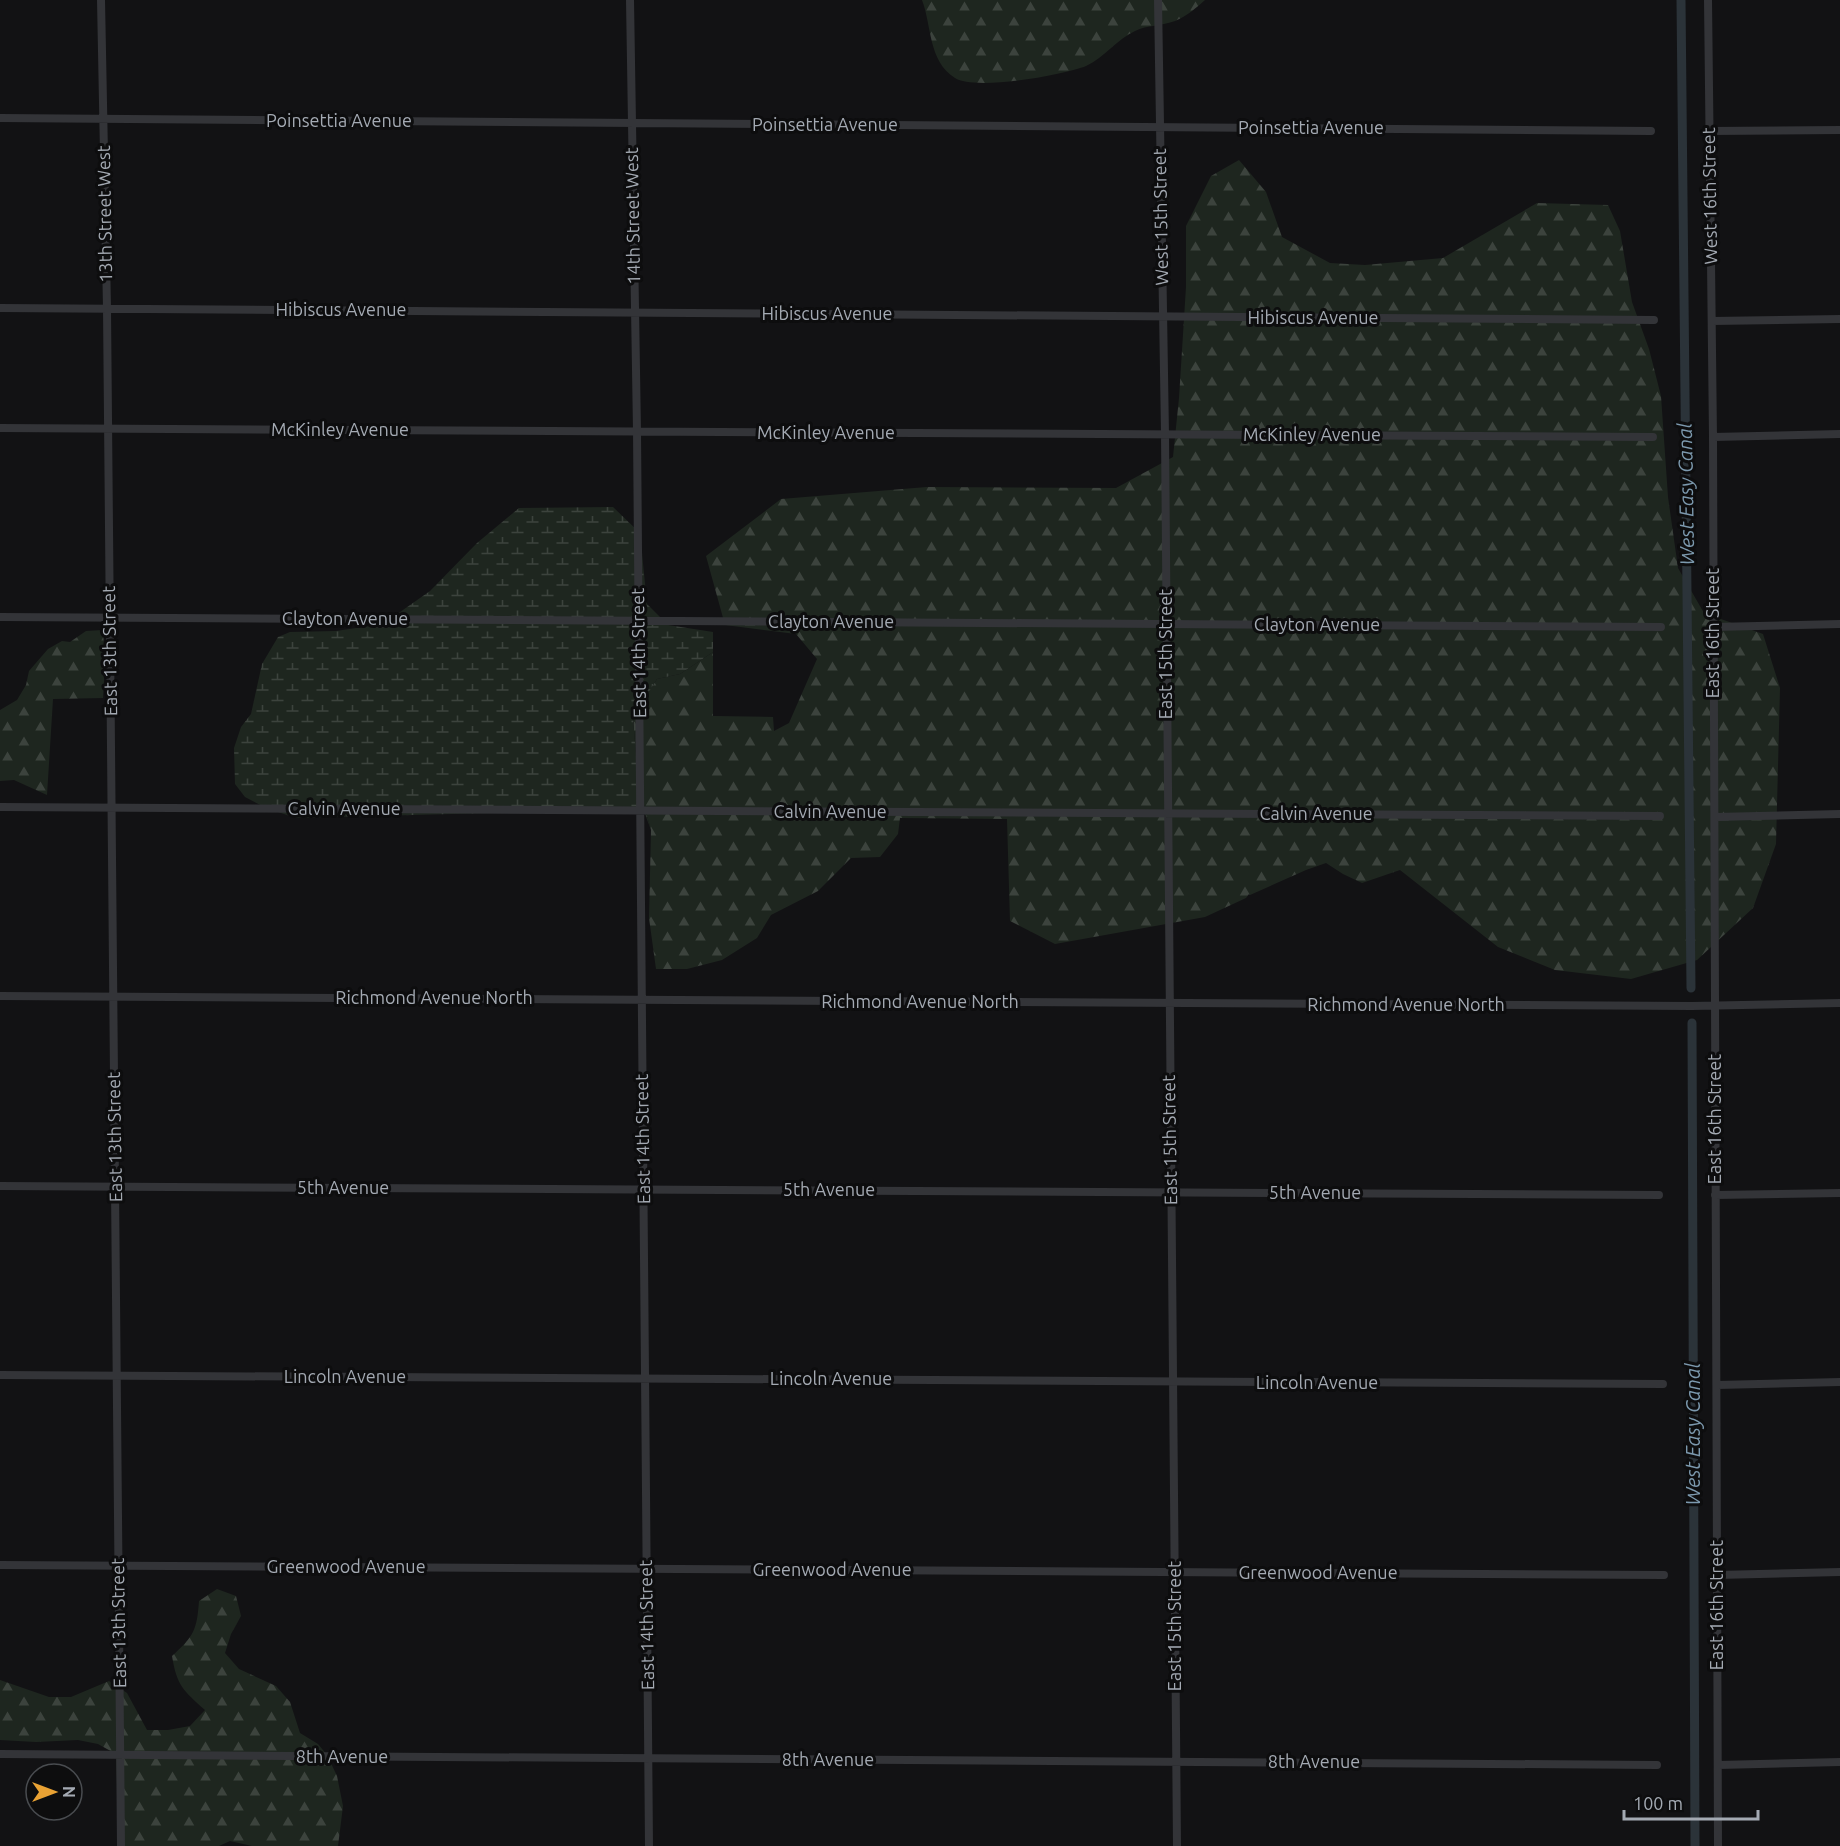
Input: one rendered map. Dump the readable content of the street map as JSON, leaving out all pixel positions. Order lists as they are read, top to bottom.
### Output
{
  "streets": {
    "street": [
      "Poinsettia Avenue",
      "West 16th Street",
      "13th Street West",
      "14th Street West",
      "West 15th Street",
      "Hibiscus Avenue",
      "McKinley Avenue",
      "Clayton Avenue",
      "East 16th Street",
      "East 13th Street",
      "East 14th Street",
      "East 15th Street",
      "Calvin Avenue",
      "Richmond Avenue North",
      "5th Avenue",
      "Lincoln Avenue",
      "Greenwood Avenue",
      "8th Avenue"
    ]
  },
  "crossings": [
    ["Poinsettia Avenue", "13th Street West"],
    ["Poinsettia Avenue", "14th Street West"],
    ["Poinsettia Avenue", "West 15th Street"],
    ["West 16th Street", "East 16th Street"],
    ["13th Street West", "Hibiscus Avenue"],
    ["13th Street West", "McKinley Avenue"],
    ["13th Street West", "East 13th Street"],
    ["14th Street West", "Hibiscus Avenue"],
    ["14th Street West", "McKinley Avenue"],
    ["14th Street West", "East 14th Street"],
    ["West 15th Street", "Hibiscus Avenue"],
    ["West 15th Street", "McKinley Avenue"],
    ["West 15th Street", "East 15th Street"],
    ["McKinley Avenue", "East 13th Street"],
    ["McKinley Avenue", "East 14th Street"],
    ["McKinley Avenue", "East 15th Street"],
    ["Clayton Avenue", "East 13th Street"],
    ["Clayton Avenue", "East 14th Street"],
    ["Clayton Avenue", "East 15th Street"],
    ["East 16th Street", "Richmond Avenue North"],
    ["East 13th Street", "Calvin Avenue"],
    ["East 13th Street", "Richmond Avenue North"],
    ["East 13th Street", "5th Avenue"],
    ["East 13th Street", "Lincoln Avenue"],
    ["East 13th Street", "Greenwood Avenue"],
    ["East 13th Street", "8th Avenue"],
    ["East 14th Street", "Calvin Avenue"],
    ["East 14th Street", "Richmond Avenue North"],
    ["East 14th Street", "5th Avenue"],
    ["East 14th Street", "Lincoln Avenue"],
    ["East 14th Street", "Greenwood Avenue"],
    ["East 14th Street", "8th Avenue"],
    ["East 15th Street", "Calvin Avenue"],
    ["East 15th Street", "Richmond Avenue North"],
    ["East 15th Street", "5th Avenue"],
    ["East 15th Street", "Lincoln Avenue"],
    ["East 15th Street", "Greenwood Avenue"],
    ["East 15th Street", "8th Avenue"]
  ],
  "water": ["West Easy Canal"],
  "scale_bar": "100 m",
  "north": "right"
}
